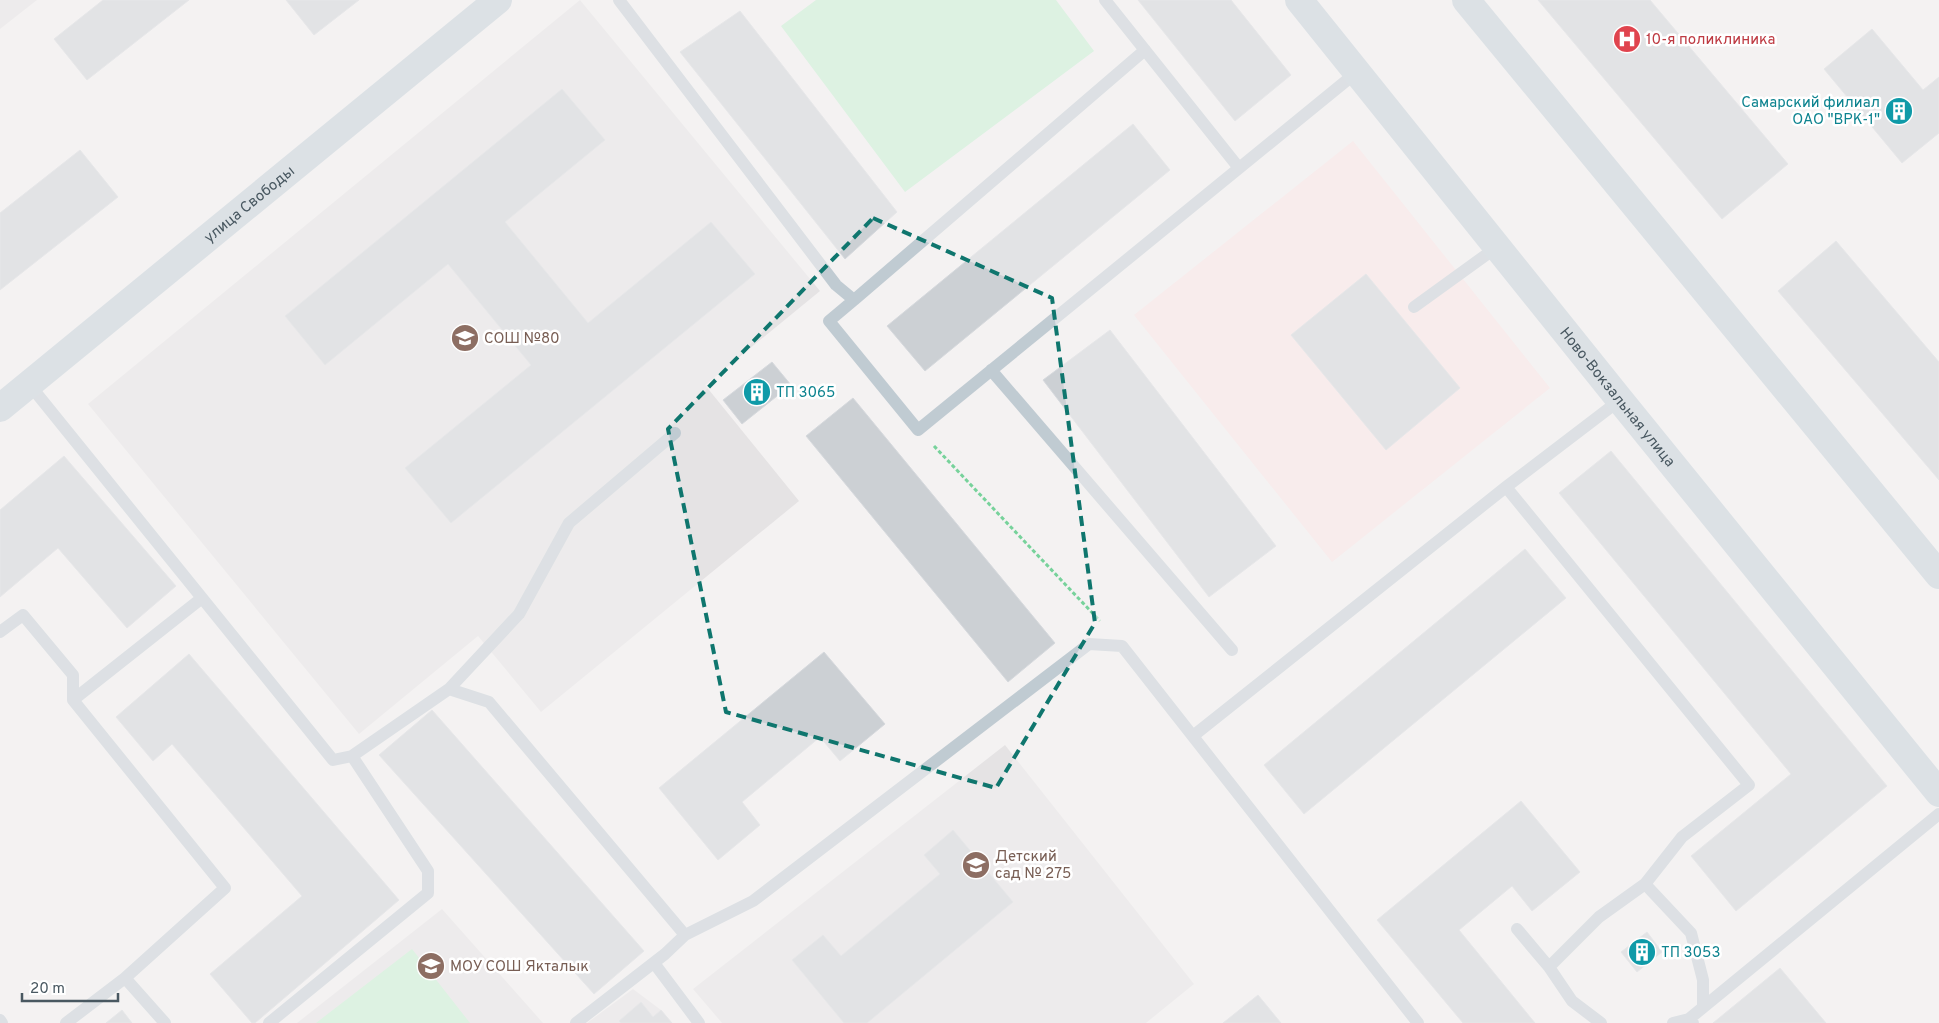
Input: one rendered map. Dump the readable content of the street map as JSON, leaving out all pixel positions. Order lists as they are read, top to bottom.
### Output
{
  "streets": {
    "main road": ["улица Свободы", "Ново-Вокзальная улица"]
  },
  "places": {
    "hospital": ["10-я поликлиника"],
    "building": ["Самарский филиал ОАО \"ВРК-1\"", "ТП 3065", "ТП 3053"],
    "school or university": ["СОШ №80", "Детский сад № 275", "МОУ СОШ Якталык"]
  },
  "scale_bar": "20 m"
}
